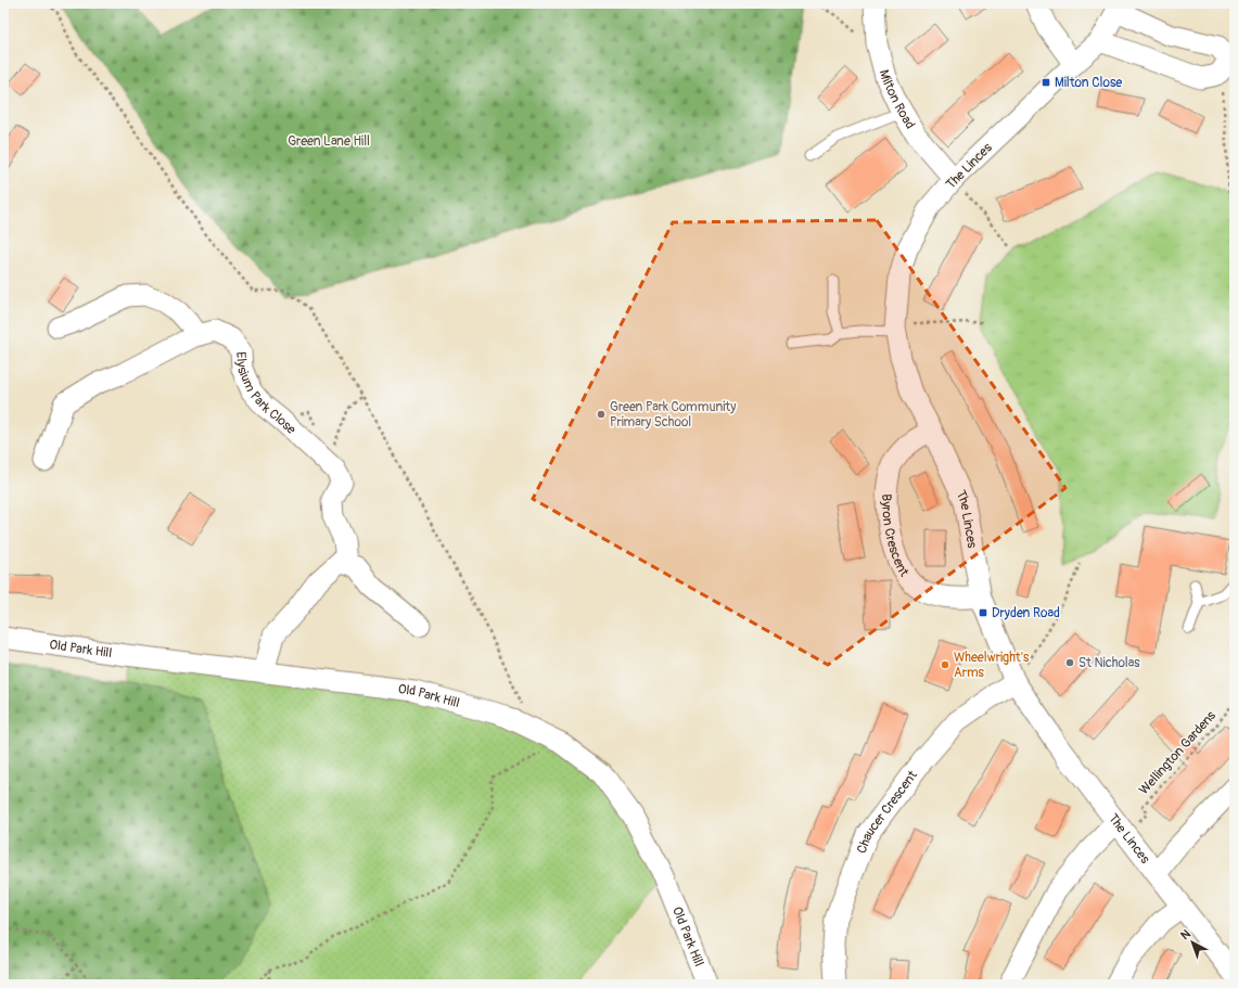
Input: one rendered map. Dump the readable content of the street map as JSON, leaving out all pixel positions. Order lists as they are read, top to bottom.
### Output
{
  "streets": {
    "street": [
      "Milton Road",
      "The Linces",
      "Elysium Park Close",
      "Byron Crescent",
      "Old Park Hill",
      "Chaucer Crescent"
    ],
    "path": ["Wellington Gardens"]
  },
  "crossings": [
    ["Milton Road", "The Linces"],
    ["The Linces", "Byron Crescent"],
    ["The Linces", "Wellington Gardens"],
    ["The Linces", "Chaucer Crescent"]
  ],
  "parks": ["Green Lane Hill"],
  "places": {
    "transit": ["Milton Close", "Dryden Road"],
    "other": ["Green Park Community Primary School", "St Nicholas", "Wheelwright's Arms"]
  },
  "north": "top left"
}
